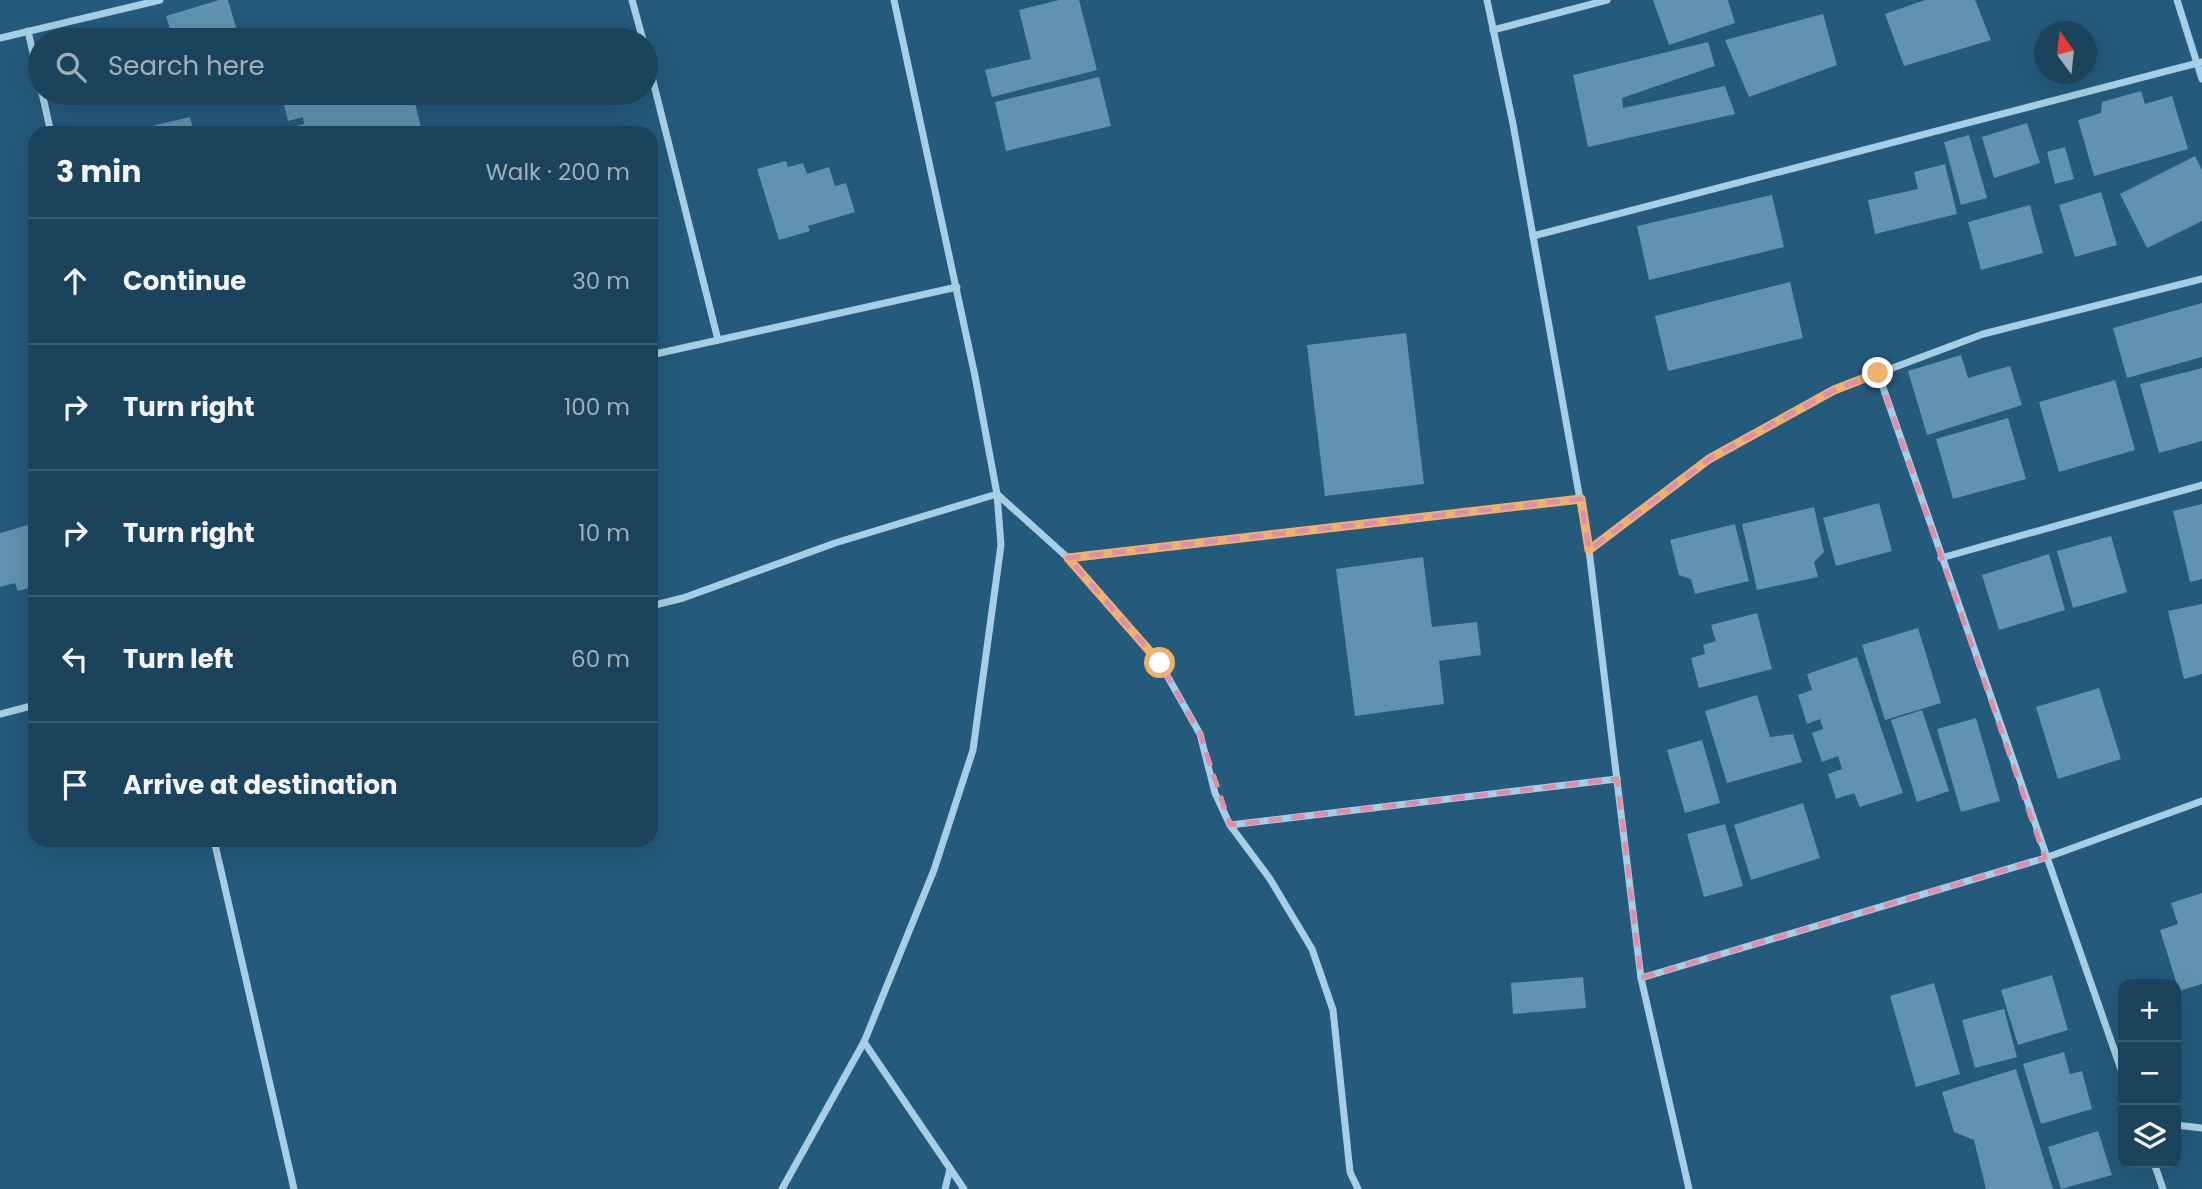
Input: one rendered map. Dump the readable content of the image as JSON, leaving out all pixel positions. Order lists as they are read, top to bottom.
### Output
{
  "north": "top",
  "page": {
    "search": "Search here",
    "heading": ["3 min", "Walk · 200 m"],
    "list": [
      ["Continue", "30 m"],
      ["Turn right", "100 m"],
      ["Turn right", "10 m"],
      ["Turn left", "60 m"],
      "Arrive at destination"
    ],
    "map_buttons": ["+", "−"]
  }
}
